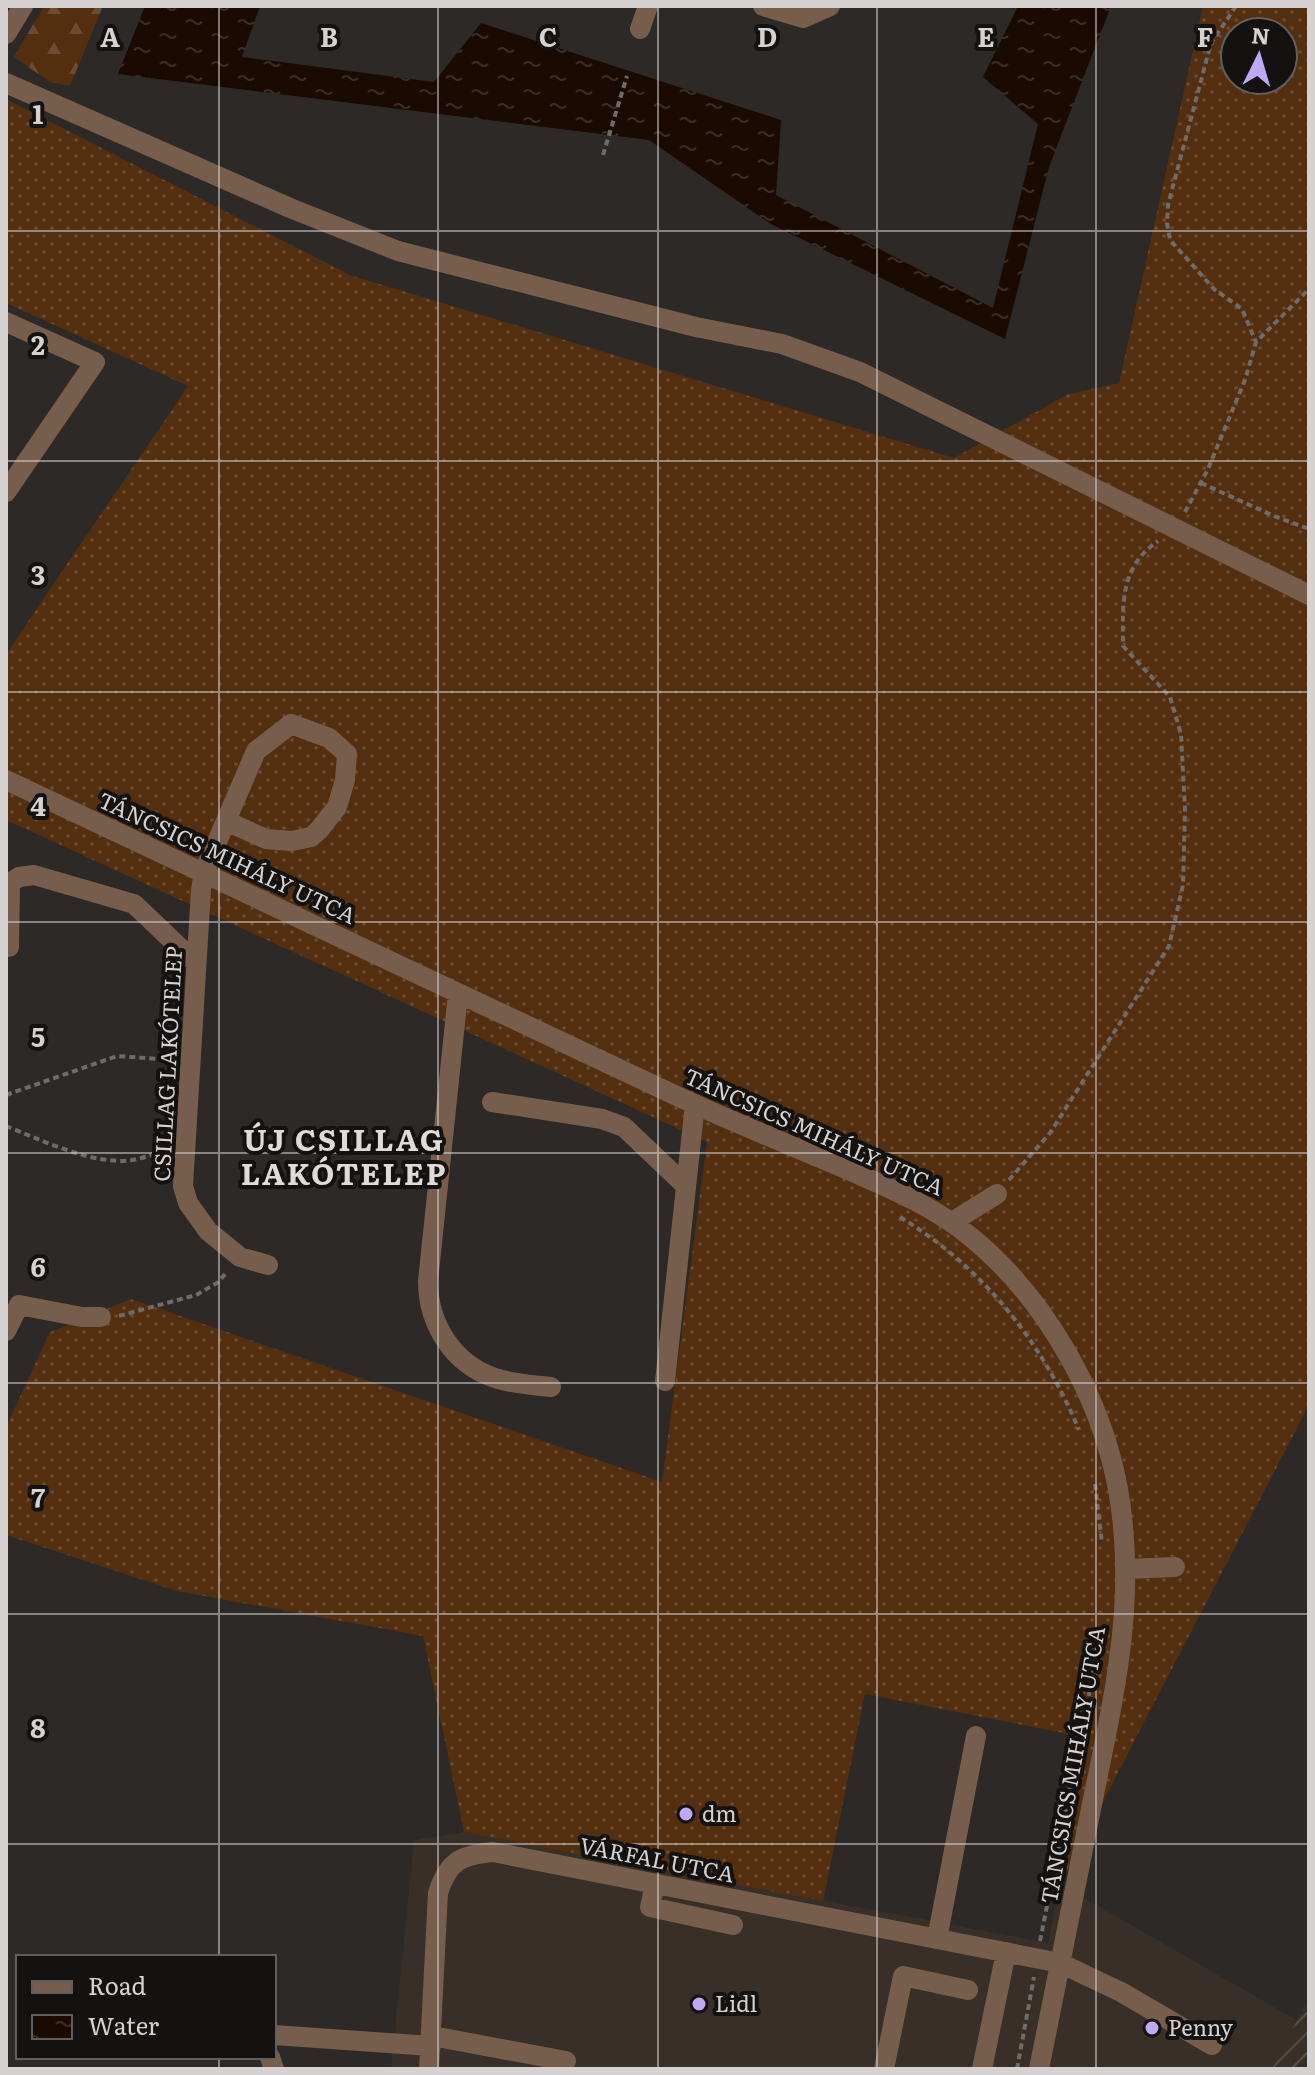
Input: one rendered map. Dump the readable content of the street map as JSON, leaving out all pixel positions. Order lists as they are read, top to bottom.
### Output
{
  "streets": {
    "street": ["TÁNCSICS MIHÁLY UTCA", "CSILLAG LAKÓTELEP", "VÁRFAL UTCA"]
  },
  "crossings": [
    ["TÁNCSICS MIHÁLY UTCA", "CSILLAG LAKÓTELEP"],
    ["TÁNCSICS MIHÁLY UTCA", "VÁRFAL UTCA"]
  ],
  "districts": ["ÚJ CSILLAG LAKÓTELEP"],
  "places": ["dm", "Lidl", "Penny"],
  "legend": ["Road", "Water"],
  "north": "top",
  "grid": {
    "columns": [
      "A",
      "B",
      "C",
      "D",
      "E",
      "F"
    ],
    "rows": [
      "1",
      "2",
      "3",
      "4",
      "5",
      "6",
      "7",
      "8"
    ]
  }
}
